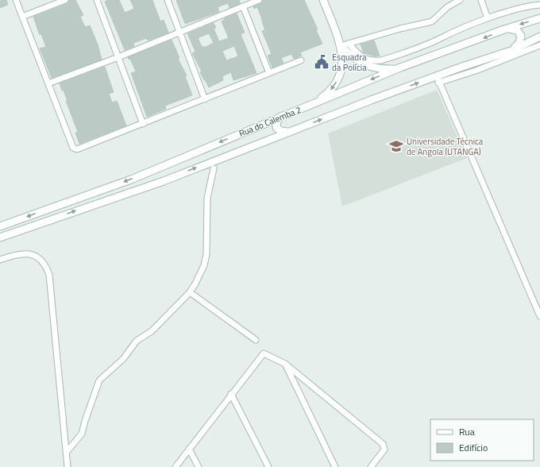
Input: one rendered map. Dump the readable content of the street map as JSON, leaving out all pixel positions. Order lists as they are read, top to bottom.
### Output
{
  "streets": {
    "main road": ["Rua do Calemba 2"]
  },
  "places": {
    "public building": ["Esquadra da Polícia"],
    "school or university": ["Universidade Técnica de Angola (UTANGA)"]
  },
  "legend": ["Rua", "Edifício"]
}
